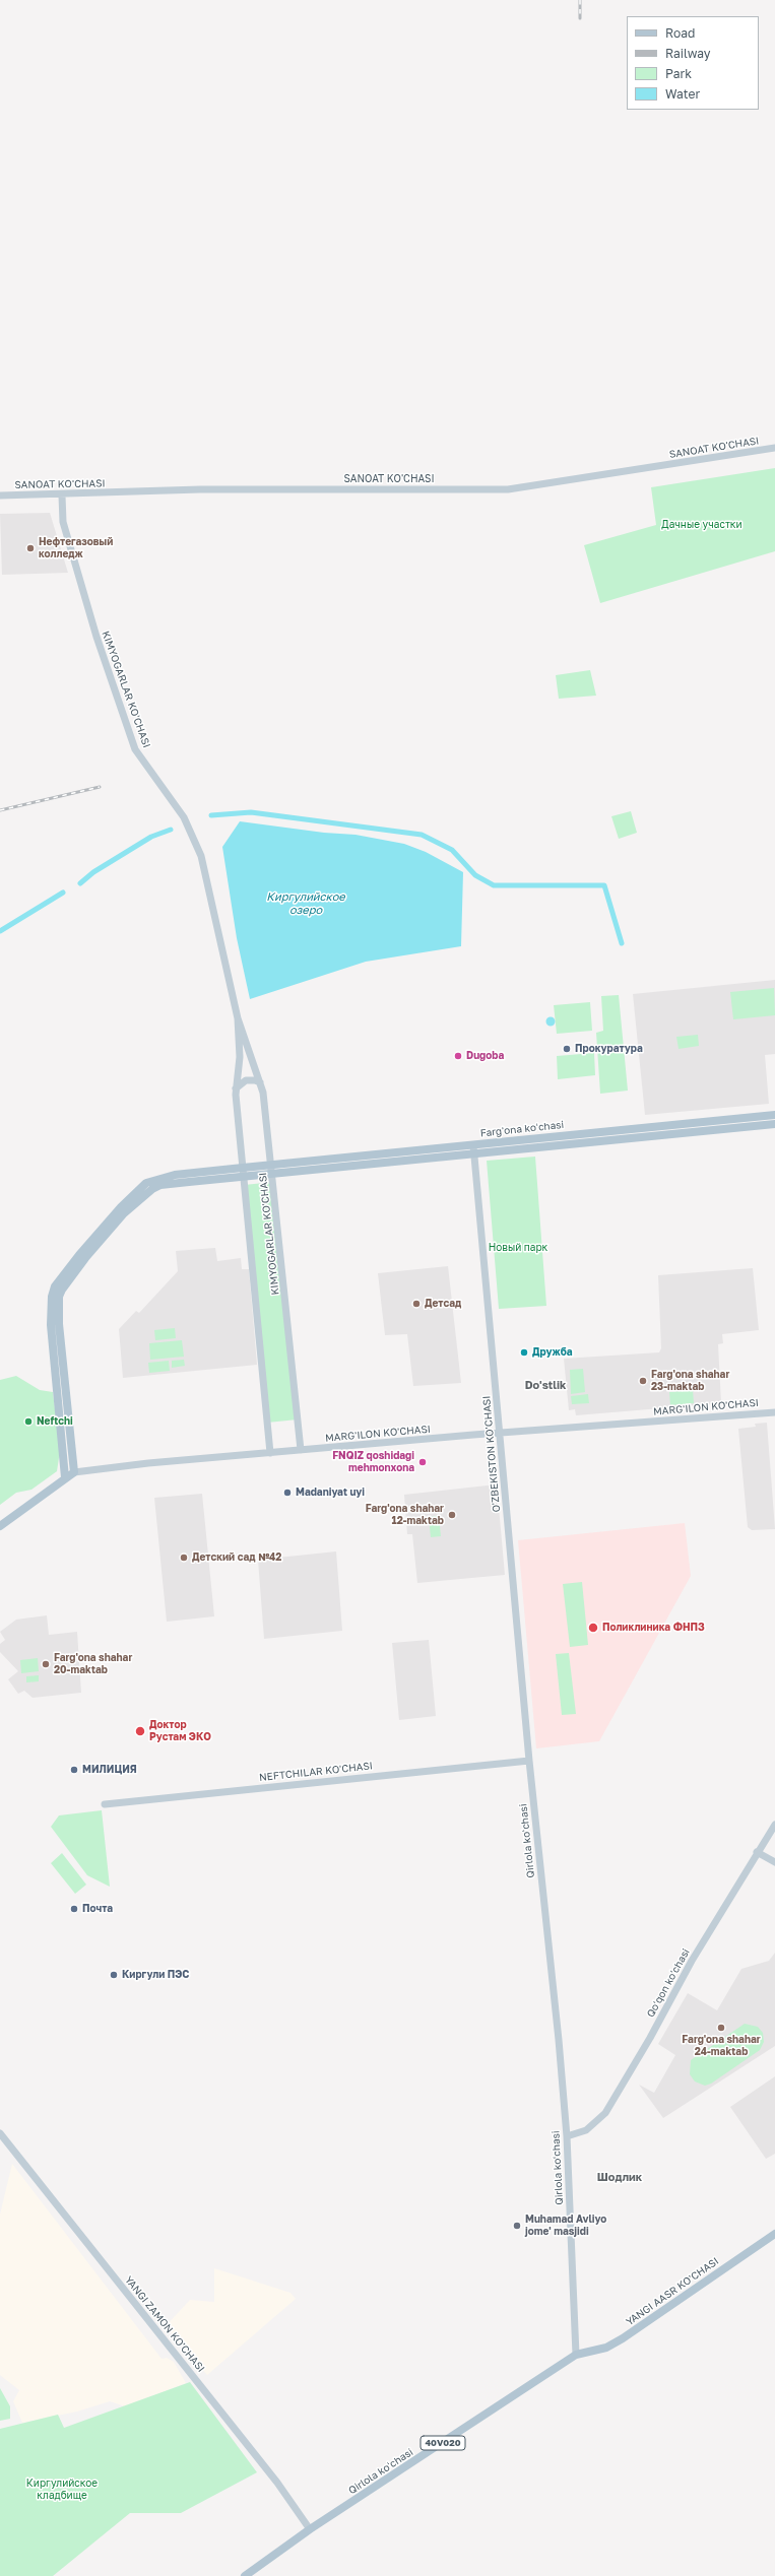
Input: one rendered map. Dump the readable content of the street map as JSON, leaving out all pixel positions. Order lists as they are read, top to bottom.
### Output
{
  "streets": {
    "main road": [
      "Fargʻona koʻchasi",
      "MARG'ILON KO'CHASI",
      "Qirlola koʻchasi",
      "YANGI AASR KO'CHASI",
      "40V020"
    ],
    "street": [
      "SANOAT KO'CHASI",
      "KIMYOGARLAR KO'CHASI",
      "O'ZBEKISTON KO'CHASI",
      "NEFTCHILAR KO'CHASI",
      "Qoʻqon koʻchasi",
      "YANGI ZAMON KO'CHASI"
    ]
  },
  "crossings": [
    ["SANOAT KO'CHASI", "KIMYOGARLAR KO'CHASI"],
    ["KIMYOGARLAR KO'CHASI", "Fargʻona koʻchasi"],
    ["KIMYOGARLAR KO'CHASI", "MARG'ILON KO'CHASI"],
    ["Fargʻona koʻchasi", "O'ZBEKISTON KO'CHASI"],
    ["MARG'ILON KO'CHASI", "O'ZBEKISTON KO'CHASI"],
    ["O'ZBEKISTON KO'CHASI", "NEFTCHILAR KO'CHASI"],
    ["O'ZBEKISTON KO'CHASI", "Qirlola koʻchasi"],
    ["NEFTCHILAR KO'CHASI", "Qirlola koʻchasi"],
    ["Qirlola koʻchasi", "Qoʻqon koʻchasi"],
    ["Qirlola koʻchasi", "YANGI AASR KO'CHASI"],
    ["Qirlola koʻchasi", "YANGI ZAMON KO'CHASI"],
    ["Qirlola koʻchasi", "40V020"],
    ["YANGI ZAMON KO'CHASI", "40V020"]
  ],
  "districts": ["Do'stlik", "Шодлик"],
  "water": ["Киргулийское озеро"],
  "parks": ["Дачные участки", "Новый парк", "Киргулийское кладбище"],
  "places": [
    "Нефтегазовый колледж",
    "Прокуратура",
    "Dugoba",
    "Детсад",
    "Дружба",
    "Farg'ona shahar 23-maktab",
    "Neftchi",
    "FNQIZ qoshidagi mehmonxona",
    "Madaniyat uyi",
    "Farg'ona shahar 12-maktab",
    "Детский сад №42",
    "Поликлиника ФНПЗ",
    "Farg'ona shahar 20-maktab",
    "Доктор Рустам ЭКО",
    "МИЛИЦИЯ",
    "Почта",
    "Киргули ПЭС",
    "Farg'ona shahar 24-maktab",
    "Muhamad Avliyo jome' masjidi"
  ],
  "legend": [
    "Road",
    "Railway",
    "Park",
    "Water"
  ]
}
